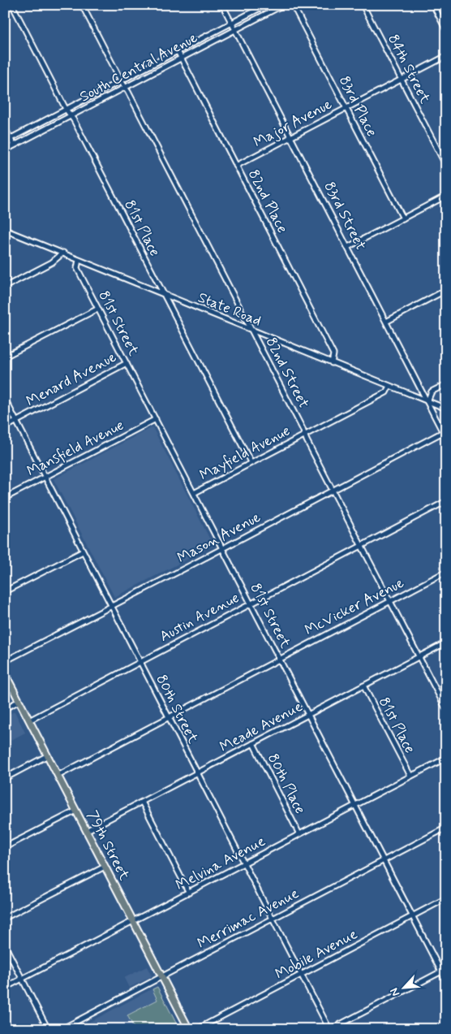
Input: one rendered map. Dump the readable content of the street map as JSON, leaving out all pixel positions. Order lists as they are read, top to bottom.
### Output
{
  "streets": {
    "main road": ["79th Street"],
    "street": [
      "South Central Avenue",
      "84th Street",
      "83rd Place",
      "Major Avenue",
      "82nd Place",
      "83rd Street",
      "81st Place",
      "State Road",
      "81st Street",
      "82nd Street",
      "Menard Avenue",
      "Mansfield Avenue",
      "Mayfield Avenue",
      "Mason Avenue",
      "McVicker Avenue",
      "Austin Avenue",
      "80th Street",
      "Meade Avenue",
      "80th Place",
      "Melvina Avenue",
      "Merrimac Avenue",
      "Mobile Avenue"
    ]
  },
  "crossings": [
    ["South Central Avenue", "82nd Place"],
    ["South Central Avenue", "83rd Street"],
    ["South Central Avenue", "81st Place"],
    ["South Central Avenue", "82nd Street"],
    ["84th Street", "Major Avenue"],
    ["83rd Place", "Major Avenue"],
    ["Major Avenue", "82nd Place"],
    ["Major Avenue", "83rd Street"],
    ["82nd Place", "State Road"],
    ["83rd Street", "State Road"],
    ["83rd Street", "Mason Avenue"],
    ["81st Place", "State Road"],
    ["81st Place", "Mayfield Avenue"],
    ["81st Place", "Meade Avenue"],
    ["81st Place", "Melvina Avenue"],
    ["State Road", "81st Street"],
    ["State Road", "82nd Street"],
    ["State Road", "Mayfield Avenue"],
    ["81st Street", "Menard Avenue"],
    ["81st Street", "Mansfield Avenue"],
    ["81st Street", "Mayfield Avenue"],
    ["81st Street", "Mason Avenue"],
    ["81st Street", "McVicker Avenue"],
    ["81st Street", "Austin Avenue"],
    ["81st Street", "Meade Avenue"],
    ["81st Street", "Melvina Avenue"],
    ["81st Street", "Merrimac Avenue"],
    ["81st Street", "Mobile Avenue"],
    ["82nd Street", "Mayfield Avenue"],
    ["82nd Street", "Mason Avenue"],
    ["82nd Street", "McVicker Avenue"],
    ["82nd Street", "Austin Avenue"],
    ["82nd Street", "Meade Avenue"],
    ["Menard Avenue", "80th Street"],
    ["Mansfield Avenue", "80th Street"],
    ["Mason Avenue", "80th Street"],
    ["McVicker Avenue", "80th Street"],
    ["McVicker Avenue", "79th Street"],
    ["Austin Avenue", "80th Street"],
    ["Austin Avenue", "79th Street"],
    ["80th Street", "Meade Avenue"],
    ["80th Street", "Melvina Avenue"],
    ["80th Street", "Merrimac Avenue"],
    ["80th Street", "Mobile Avenue"],
    ["Meade Avenue", "80th Place"],
    ["Meade Avenue", "79th Street"],
    ["80th Place", "Melvina Avenue"],
    ["79th Street", "Melvina Avenue"],
    ["79th Street", "Merrimac Avenue"]
  ],
  "north": "bottom left"
}
